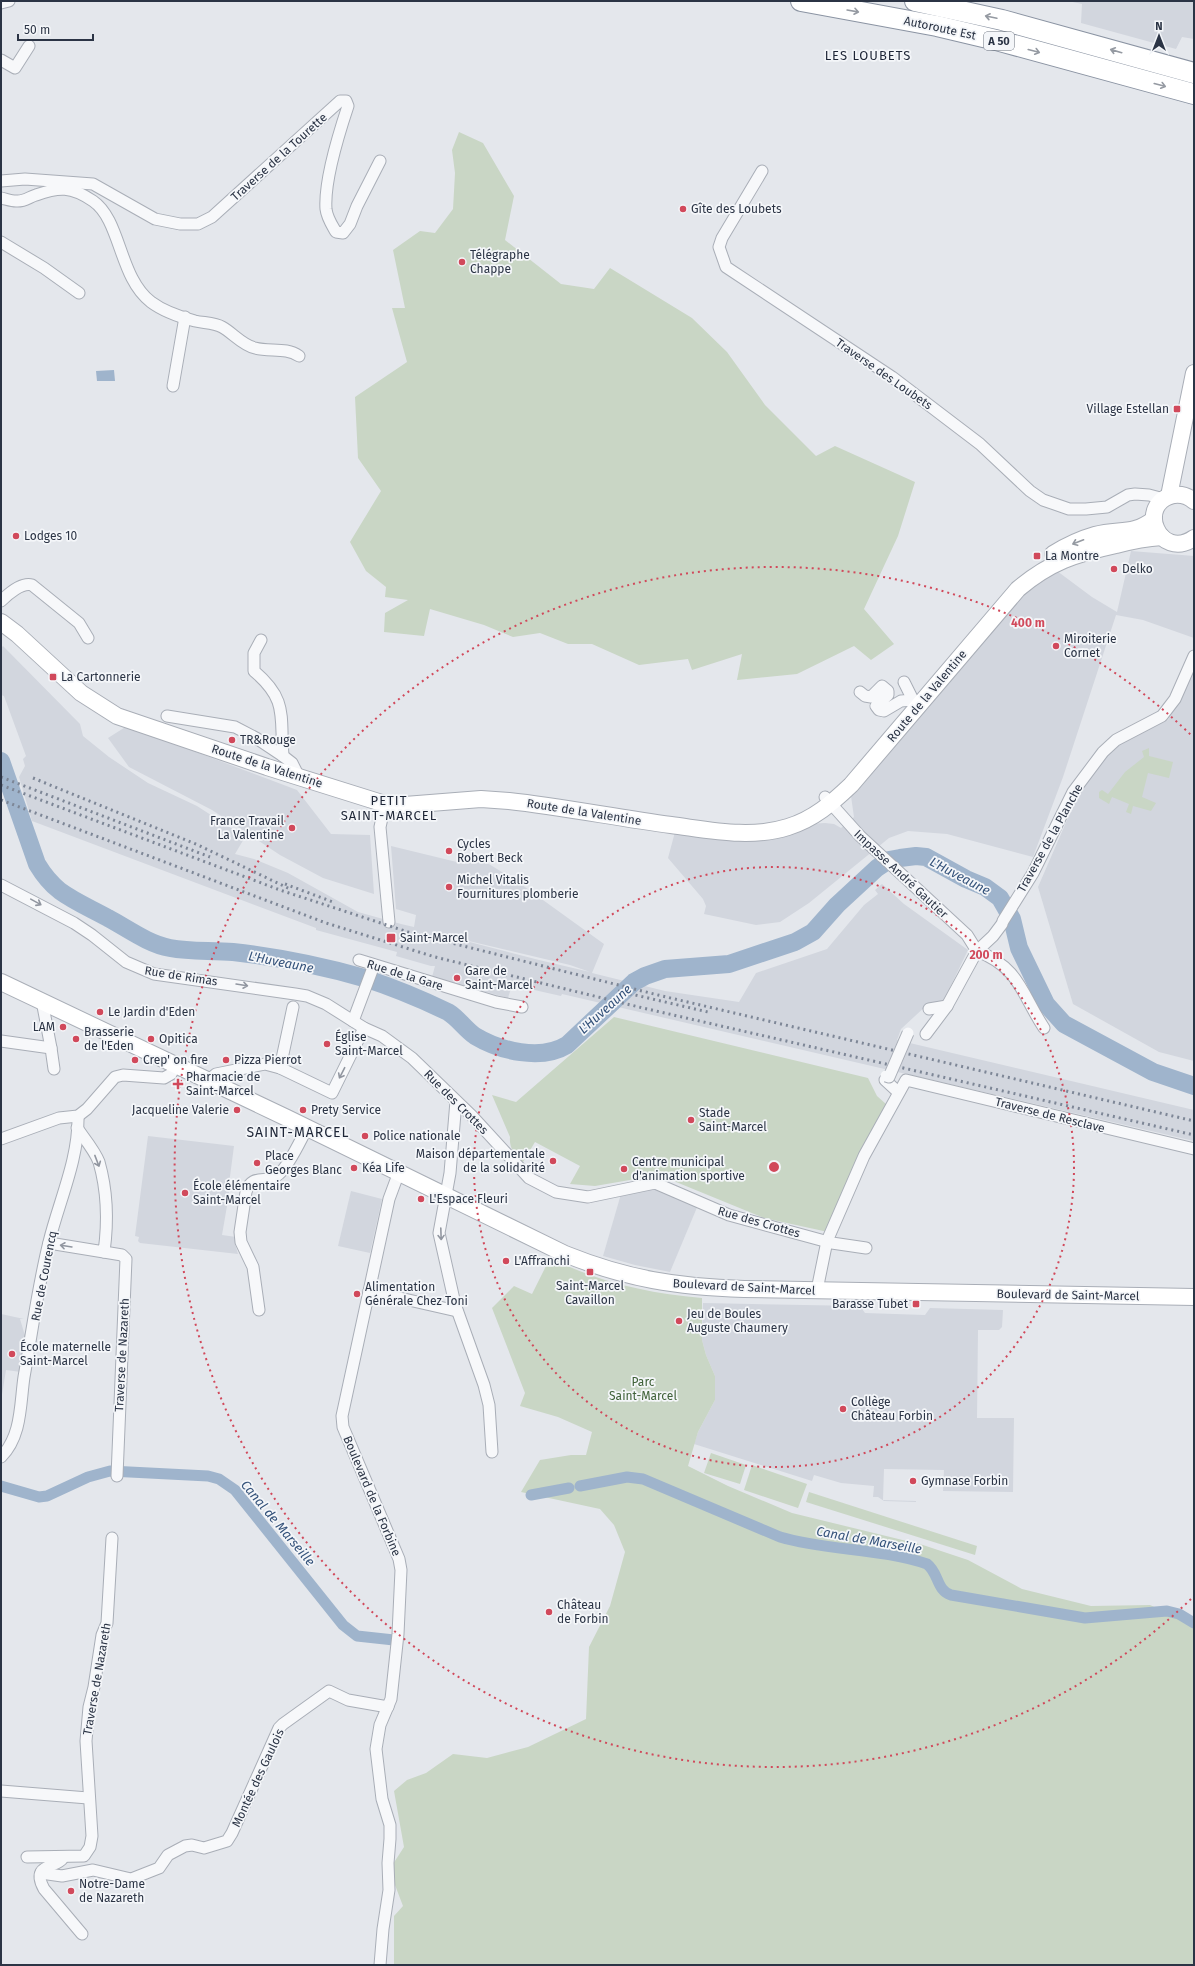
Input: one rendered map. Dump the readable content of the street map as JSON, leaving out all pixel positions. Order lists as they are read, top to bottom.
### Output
{
  "streets": {
    "highway": ["Autoroute Est", "A 50"],
    "main road": ["Route de la Valentine", "Boulevard de Saint-Marcel"],
    "street": [
      "Traverse de la Tourette",
      "Traverse des Loubets",
      "Traverse de la Planche",
      "Impasse André Gautier",
      "Rue de la Gare",
      "Rue de Rimas",
      "Rue des Crottes",
      "Traverse de Resclave",
      "Rue de Courencq",
      "Traverse de Nazareth",
      "Boulevard de la Forbine",
      "Montée des Gaulois"
    ]
  },
  "crossings": [
    ["Route de la Valentine", "Impasse André Gautier"],
    ["Traverse de la Planche", "Impasse André Gautier"],
    ["Rue de Rimas", "Rue des Crottes"],
    ["Boulevard de Saint-Marcel", "Boulevard de la Forbine"],
    ["Boulevard de la Forbine", "Montée des Gaulois"]
  ],
  "one_way": ["Rue de Rimas"],
  "districts": ["LES LOUBETS", "PETIT SAINT-MARCEL", "SAINT-MARCEL"],
  "water": ["L'Huveaune", "Canal de Marseille"],
  "parks": ["Parc Saint-Marcel"],
  "places": {
    "other": [
      "Gîte des Loubets",
      "Télégraphe Chappe",
      "Lodges 10",
      "Delko",
      "Miroiterie Cornet",
      "TR&Rouge",
      "France Travail La Valentine",
      "Cycles Robert Beck",
      "Michel Vitalis Fournitures plomberie",
      "Gare de Saint-Marcel",
      "Le Jardin d'Eden",
      "LAM",
      "Brasserie de l'Eden",
      "Opitica",
      "Église Saint-Marcel",
      "Crep' on fire",
      "Pizza Pierrot",
      "Jacqueline Valerie",
      "Prety Service",
      "Stade Saint-Marcel",
      "Police nationale",
      "Maison départementale de la solidarité",
      "Place Georges Blanc",
      "Kéa Life",
      "Centre municipal d'animation sportive",
      "École élémentaire Saint-Marcel",
      "L'Espace Fleuri",
      "L'Affranchi",
      "Alimentation Générale Chez Toni",
      "Jeu de Boules Auguste Chaumery",
      "École maternelle Saint-Marcel",
      "Collège Château Forbin",
      "Gymnase Forbin",
      "Château de Forbin",
      "Notre-Dame de Nazareth"
    ],
    "transit": [
      "Village Estellan",
      "La Montre",
      "La Cartonnerie",
      "Saint-Marcel",
      "Saint-Marcel Cavaillon",
      "Barasse Tubet"
    ],
    "health": ["Pharmacie de Saint-Marcel"]
  },
  "scale_bar": "50 m",
  "north": "top",
  "rings": ["400 m", "200 m"]
}
